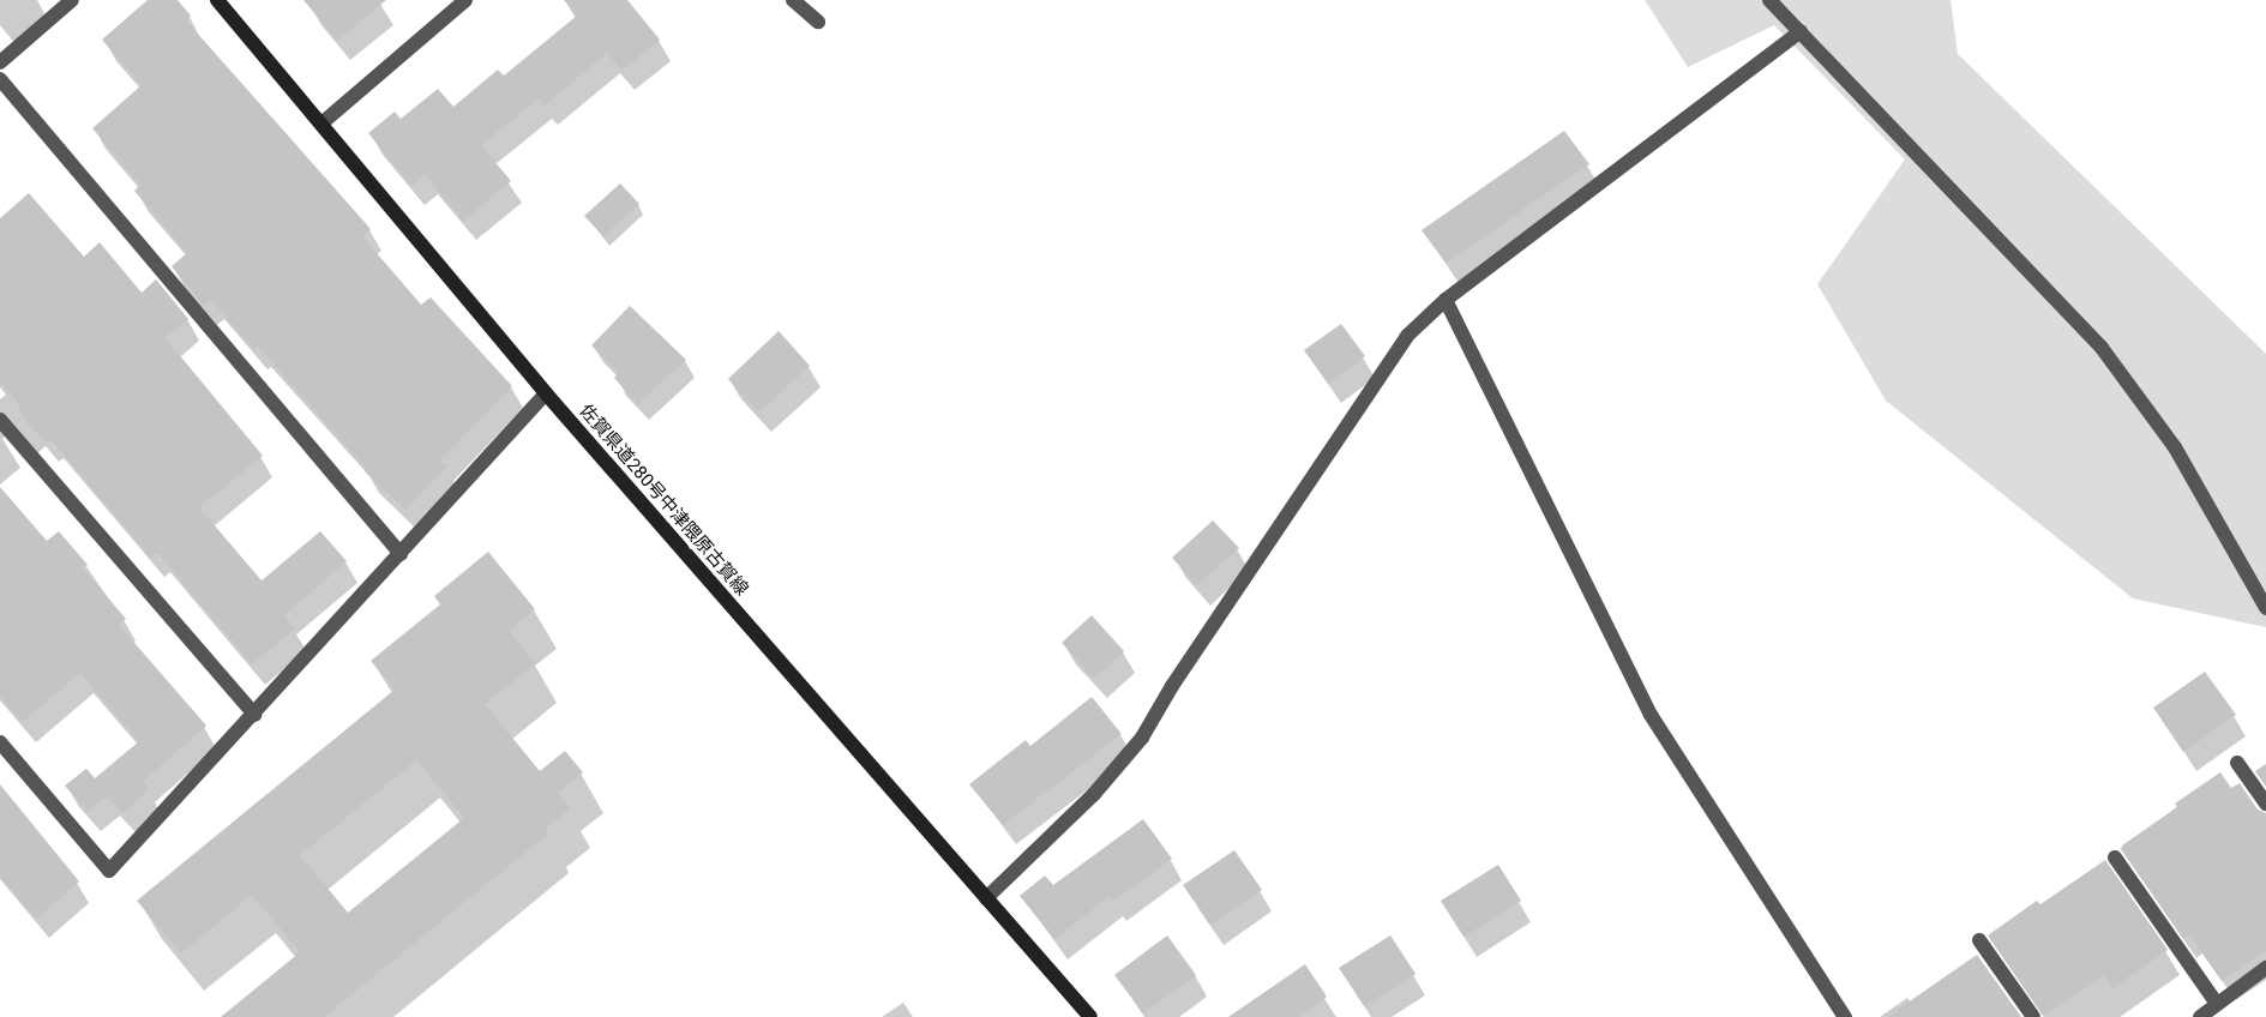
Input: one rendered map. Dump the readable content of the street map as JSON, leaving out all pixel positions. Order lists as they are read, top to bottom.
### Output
{
  "streets": {
    "main road": ["佐賀県道280号中津隈原古賀線"]
  }
}
